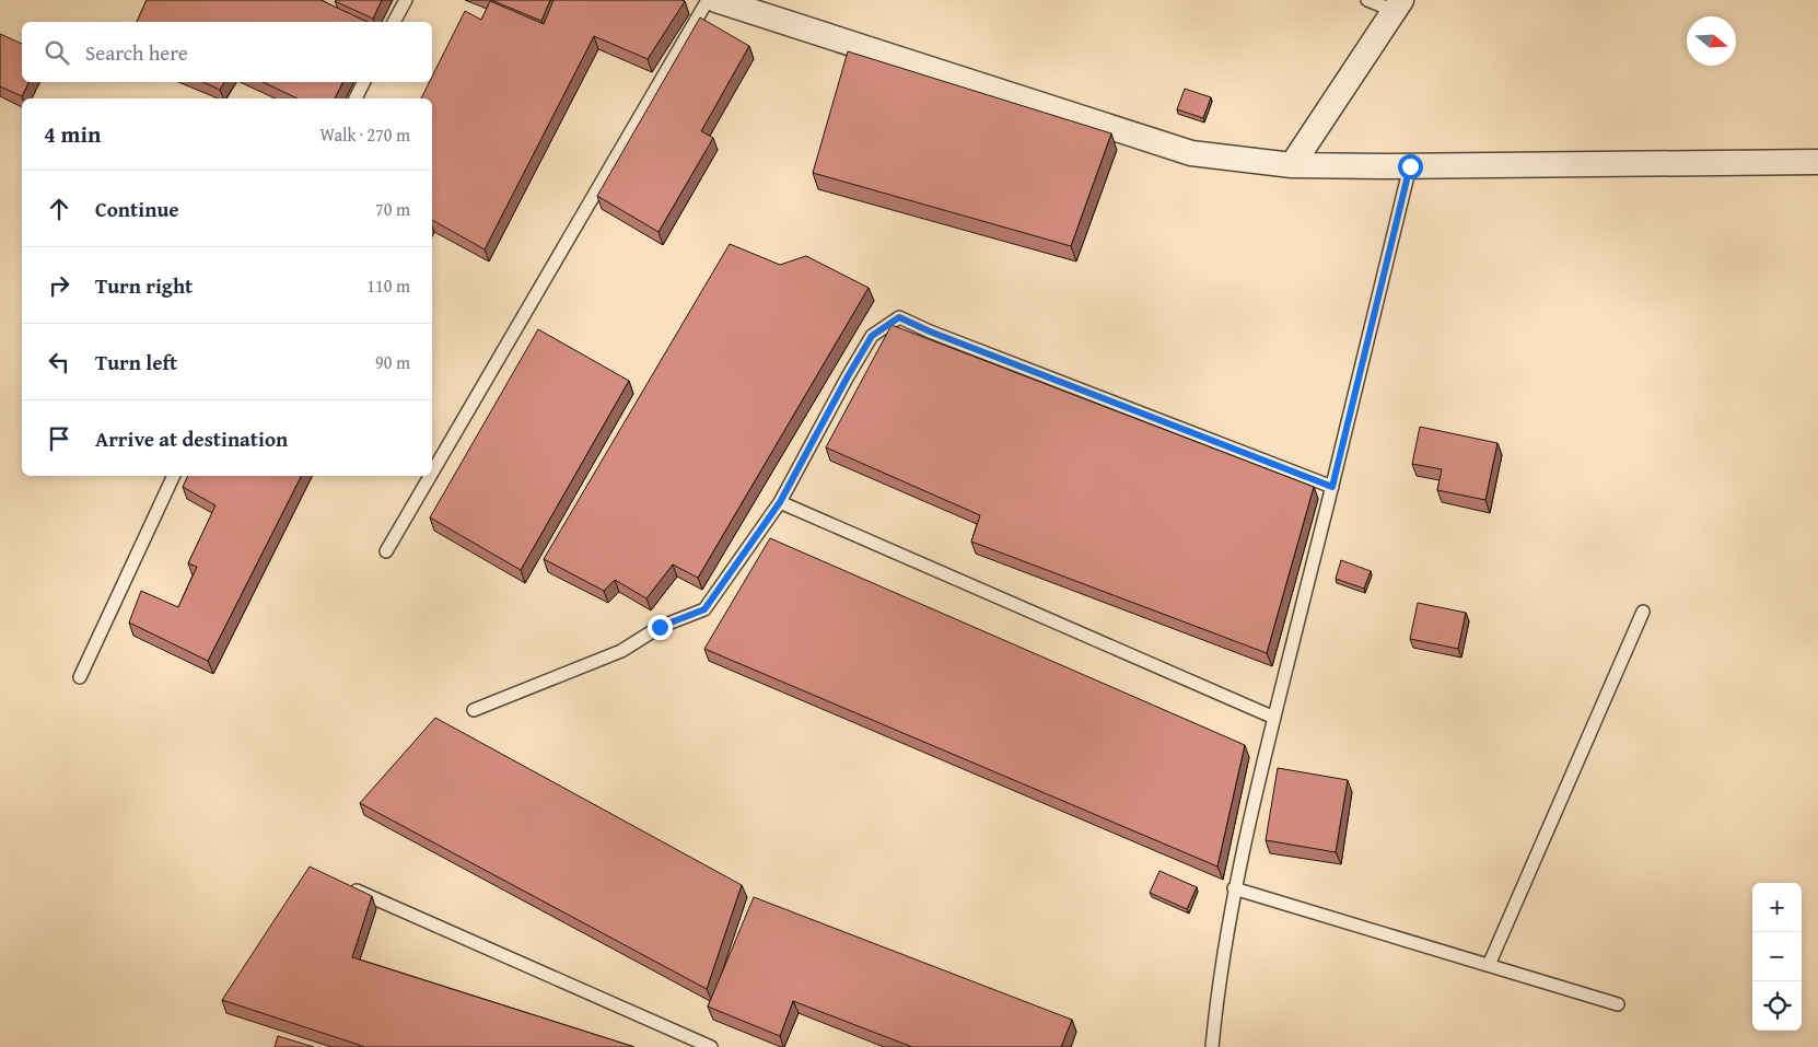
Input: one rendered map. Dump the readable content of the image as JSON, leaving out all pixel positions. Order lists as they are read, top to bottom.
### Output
{
  "north": "right",
  "page": {
    "search": "Search here",
    "heading": ["4 min", "Walk · 270 m"],
    "list": [
      ["Continue", "70 m"],
      ["Turn right", "110 m"],
      ["Turn left", "90 m"],
      "Arrive at destination"
    ],
    "map_buttons": ["+", "−"]
  }
}
